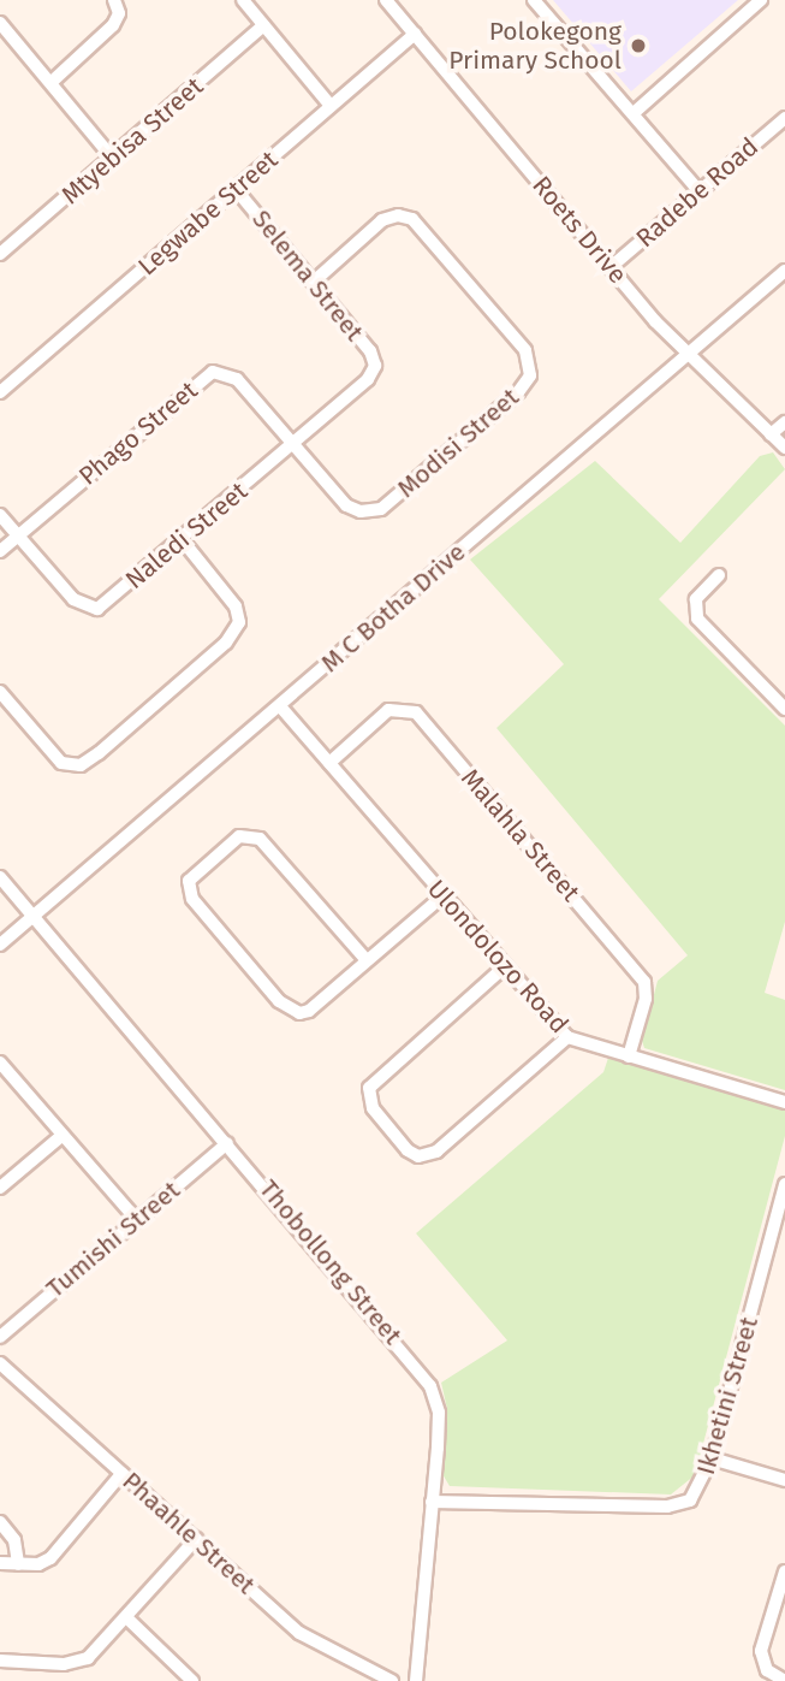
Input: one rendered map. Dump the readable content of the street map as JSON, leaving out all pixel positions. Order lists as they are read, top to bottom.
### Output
{
  "streets": {
    "street": [
      "Mtyebisa Street",
      "Radebe Road",
      "Legwabe Street",
      "Roets Drive",
      "Selema Street",
      "Phago Street",
      "Modisi Street",
      "Naledi Street",
      "M C Botha Drive",
      "Malahla Street",
      "Ulondolozo Road",
      "Tumishi Street",
      "Thobollong Street",
      "Ikhetini Street",
      "Phaahle Street"
    ]
  },
  "crossings": [
    ["Radebe Road", "Roets Drive"],
    ["Legwabe Street", "Roets Drive"],
    ["Legwabe Street", "Selema Street"],
    ["Roets Drive", "M C Botha Drive"],
    ["Selema Street", "Modisi Street"],
    ["Selema Street", "Naledi Street"],
    ["Phago Street", "Modisi Street"],
    ["Phago Street", "Naledi Street"],
    ["Modisi Street", "Naledi Street"],
    ["M C Botha Drive", "Ulondolozo Road"],
    ["M C Botha Drive", "Thobollong Street"],
    ["Malahla Street", "Ulondolozo Road"],
    ["Tumishi Street", "Thobollong Street"],
    ["Thobollong Street", "Ikhetini Street"]
  ],
  "places": ["Polokegong Primary School"]
}
